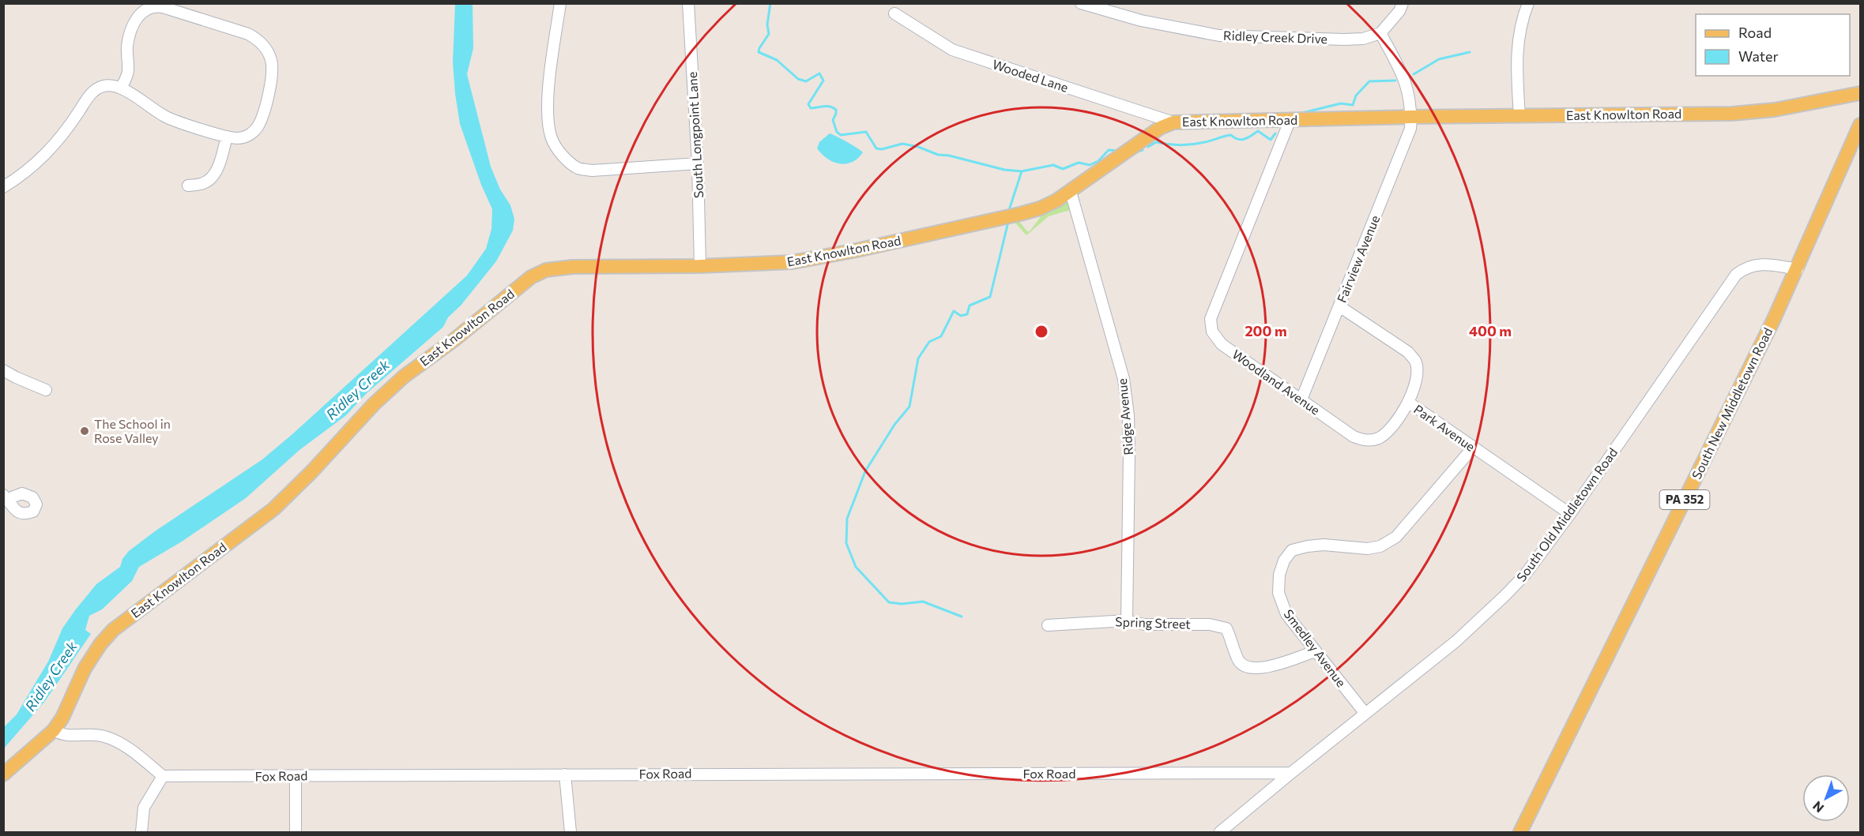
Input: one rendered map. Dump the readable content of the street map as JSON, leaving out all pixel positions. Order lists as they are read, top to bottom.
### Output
{
  "streets": {
    "main road": ["East Knowlton Road", "South New Middletown Road", "PA 352"],
    "street": [
      "Ridley Creek Drive",
      "Wooded Lane",
      "South Longpoint Lane",
      "Fairview Avenue",
      "Woodland Avenue",
      "Ridge Avenue",
      "Park Avenue",
      "South Old Middletown Road",
      "Spring Street",
      "Smedley Avenue",
      "Fox Road"
    ]
  },
  "crossings": [
    ["Wooded Lane", "East Knowlton Road"],
    ["East Knowlton Road", "South Longpoint Lane"],
    ["East Knowlton Road", "Fairview Avenue"],
    ["East Knowlton Road", "Woodland Avenue"],
    ["East Knowlton Road", "Ridge Avenue"],
    ["Fairview Avenue", "Woodland Avenue"],
    ["Fairview Avenue", "Park Avenue"],
    ["Woodland Avenue", "Park Avenue"],
    ["South New Middletown Road", "South Old Middletown Road"],
    ["Ridge Avenue", "Spring Street"],
    ["Park Avenue", "South Old Middletown Road"],
    ["Park Avenue", "Smedley Avenue"],
    ["South Old Middletown Road", "Smedley Avenue"],
    ["South Old Middletown Road", "Fox Road"],
    ["Spring Street", "Smedley Avenue"]
  ],
  "water": ["Ridley Creek"],
  "places": ["The School in Rose Valley"],
  "legend": ["Road", "Water"],
  "north": "bottom left",
  "rings": ["200 m", "400 m"]
}
